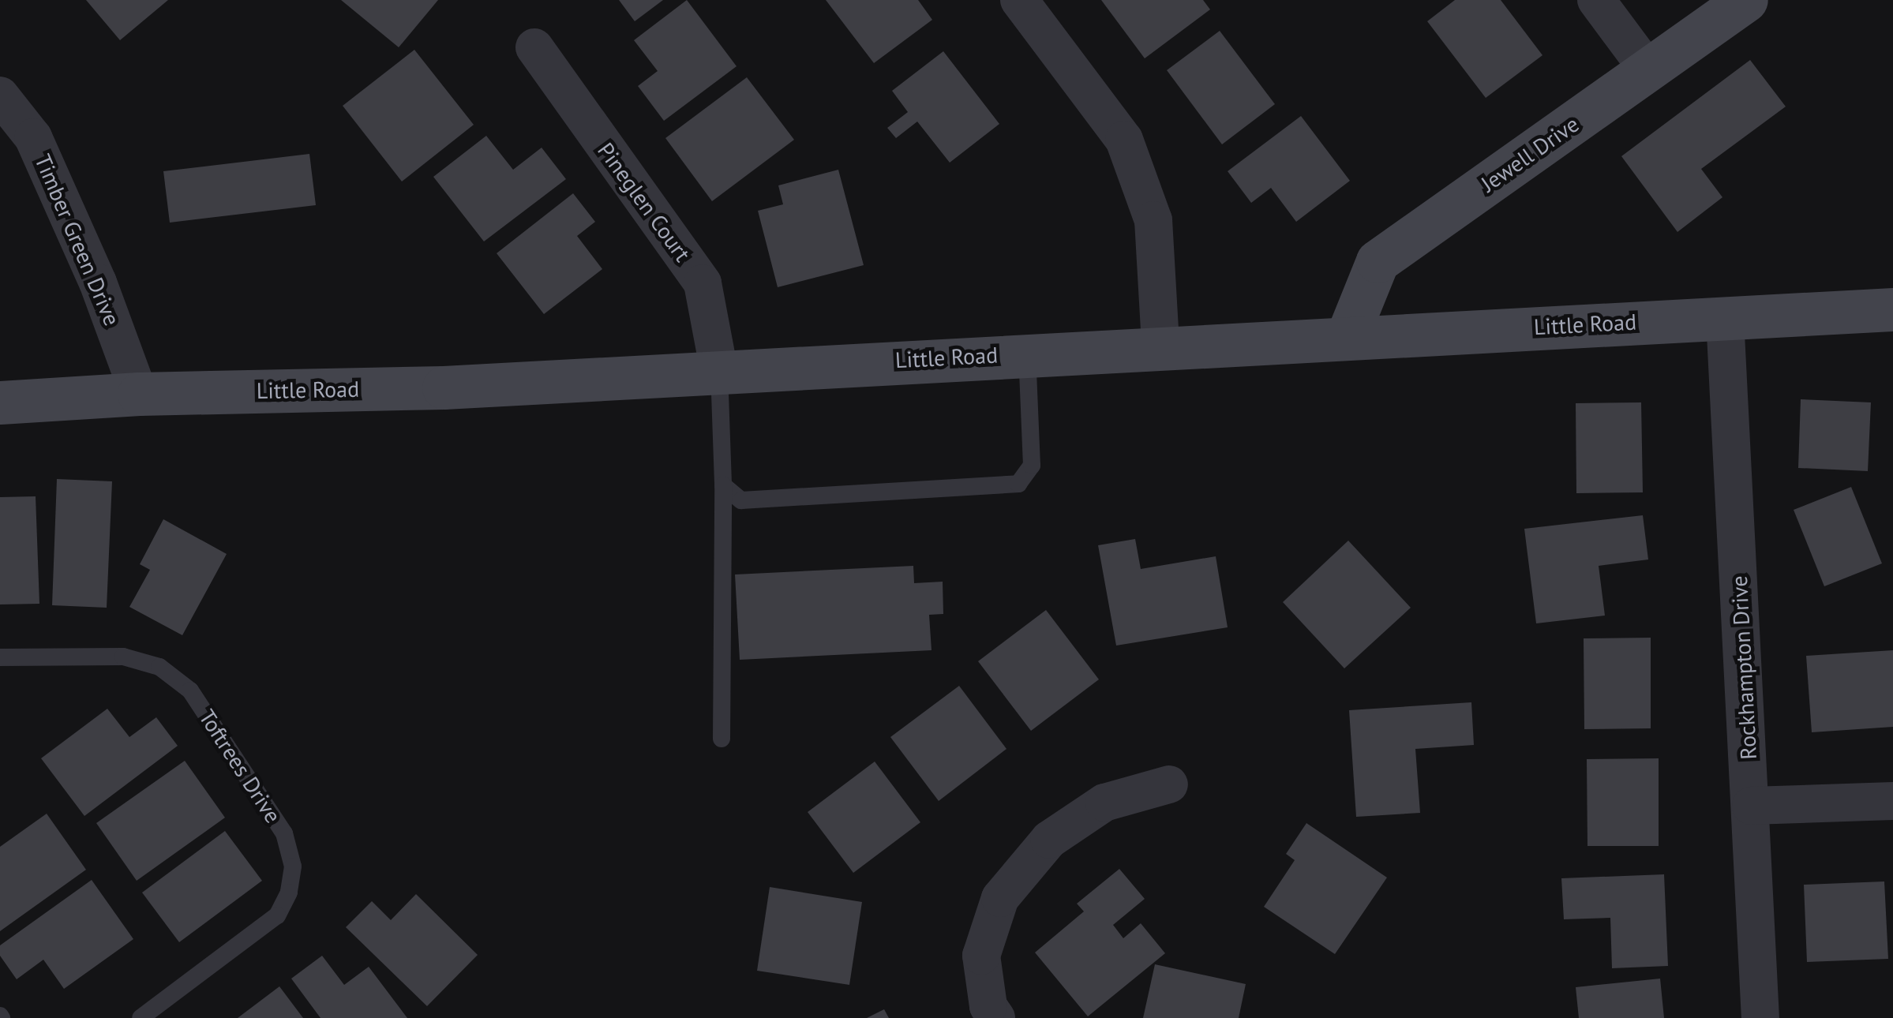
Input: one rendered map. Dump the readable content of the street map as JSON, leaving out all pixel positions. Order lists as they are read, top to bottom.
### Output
{
  "streets": {
    "street": [
      "Jewell Drive",
      "Pineglen Court",
      "Timber Green Drive",
      "Little Road",
      "Rockhampton Drive"
    ],
    "lane": ["Toftrees Drive"]
  },
  "crossings": [
    ["Jewell Drive", "Little Road"],
    ["Pineglen Court", "Little Road"],
    ["Timber Green Drive", "Little Road"],
    ["Little Road", "Rockhampton Drive"]
  ]
}
